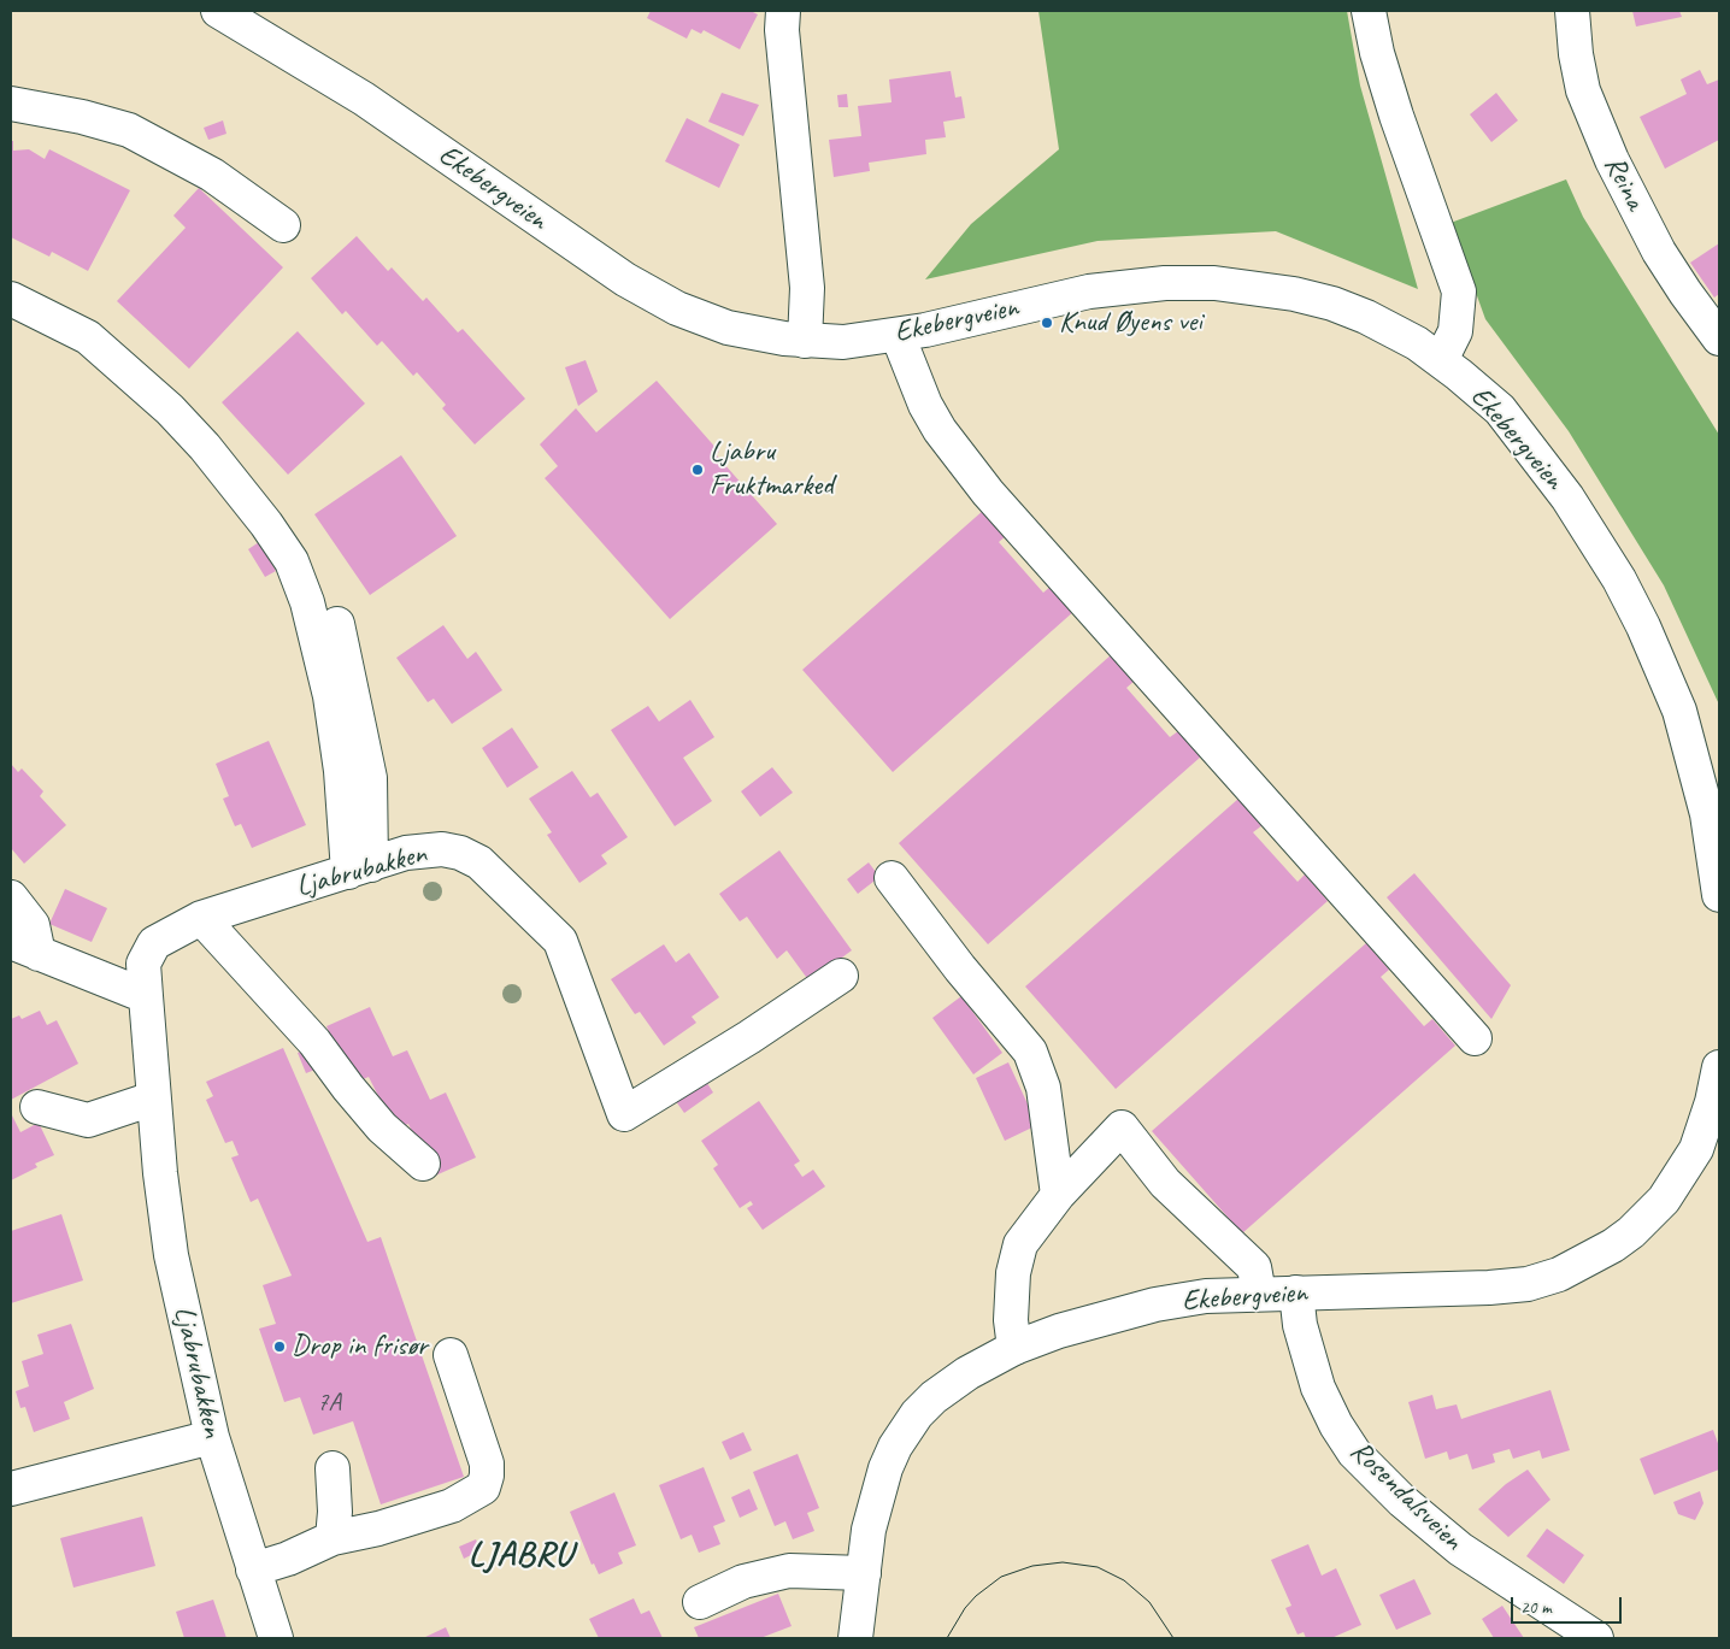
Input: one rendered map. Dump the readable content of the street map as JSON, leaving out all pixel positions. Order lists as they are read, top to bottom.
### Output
{
  "streets": {
    "main road": [
      "Reina",
      "Ekebergveien",
      "Ljabrubakken",
      "Rosendalsveien"
    ]
  },
  "crossings": [
    ["Ekebergveien", "Rosendalsveien"]
  ],
  "districts": ["LJABRU"],
  "places": ["Knud Øyens vei", "Ljabru Fruktmarked", "Drop in frisør"],
  "house_numbers": ["7A"],
  "scale_bar": "20 m"
}
